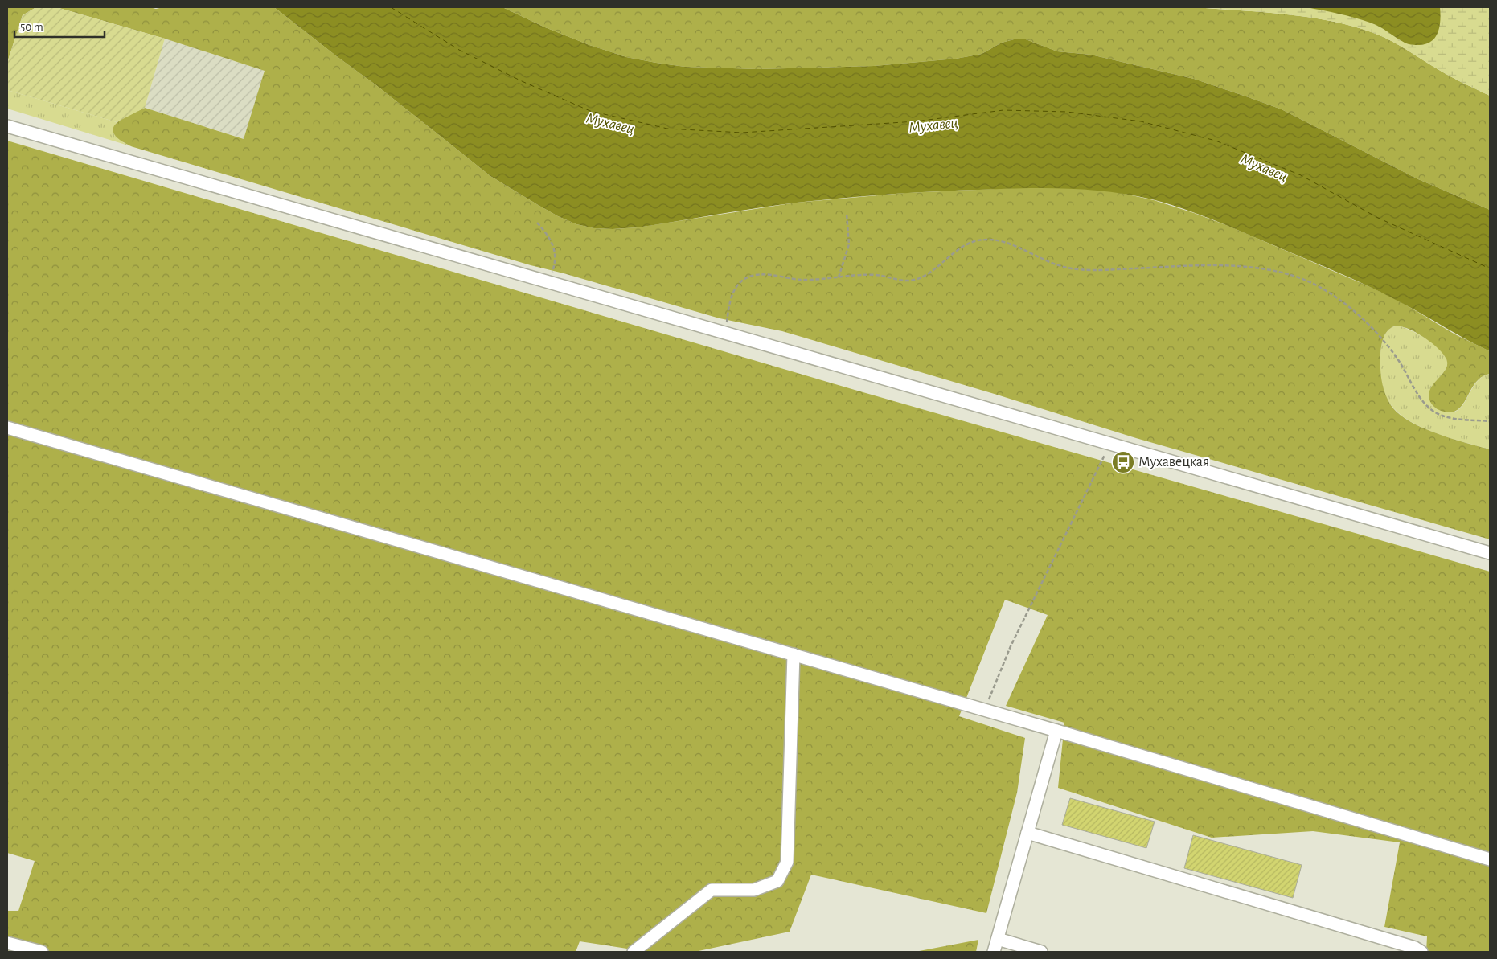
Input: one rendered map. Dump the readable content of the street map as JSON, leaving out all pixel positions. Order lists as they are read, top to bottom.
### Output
{
  "water": ["Мухавец"],
  "places": {
    "bus stop": ["Мухавецкая"]
  },
  "scale_bar": "50 m"
}
